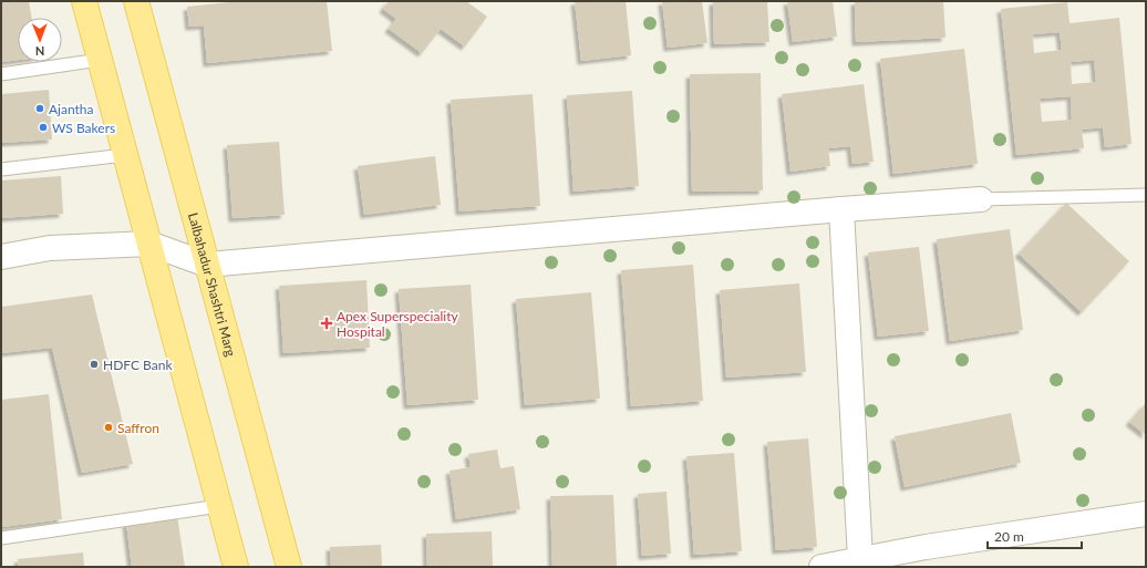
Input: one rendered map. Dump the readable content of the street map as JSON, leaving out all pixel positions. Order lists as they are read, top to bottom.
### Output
{
  "streets": {
    "main road": ["Lalbahadur Shashtri Marg"]
  },
  "places": {
    "other": [
      "Ajantha",
      "WS Bakers",
      "HDFC Bank",
      "Saffron"
    ],
    "health": ["Apex Superspeciality Hospital"]
  },
  "scale_bar": "20 m",
  "north": "bottom"
}
